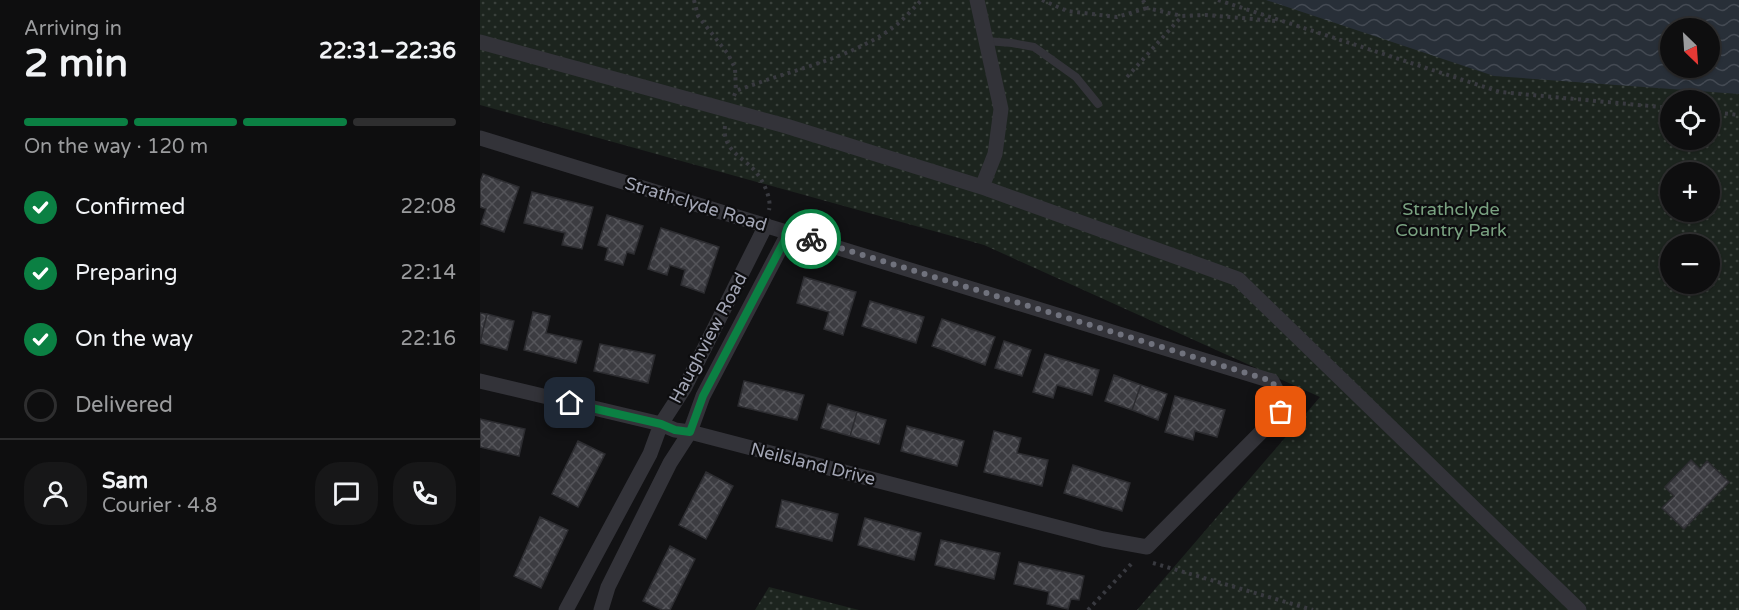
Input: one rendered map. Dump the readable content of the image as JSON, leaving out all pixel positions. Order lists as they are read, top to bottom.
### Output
{
  "streets": {
    "street": ["Strathclyde Road", "Haughview Road", "Neilsland Drive"]
  },
  "crossings": [
    ["Strathclyde Road", "Haughview Road"],
    ["Strathclyde Road", "Neilsland Drive"],
    ["Haughview Road", "Neilsland Drive"]
  ],
  "parks": ["Strathclyde Country Park"],
  "north": "bottom right",
  "page": {
    "heading": ["2 min", "Arriving in", "22:31–22:36"],
    "panel": ["Sam", "Courier · 4.8"],
    "map_buttons": ["+", "−"],
    "bar": "On the way · 120 m",
    "list": [
      ["Confirmed", "22:08"],
      ["Preparing", "22:14"],
      ["On the way", "22:16"],
      "Delivered"
    ]
  }
}
